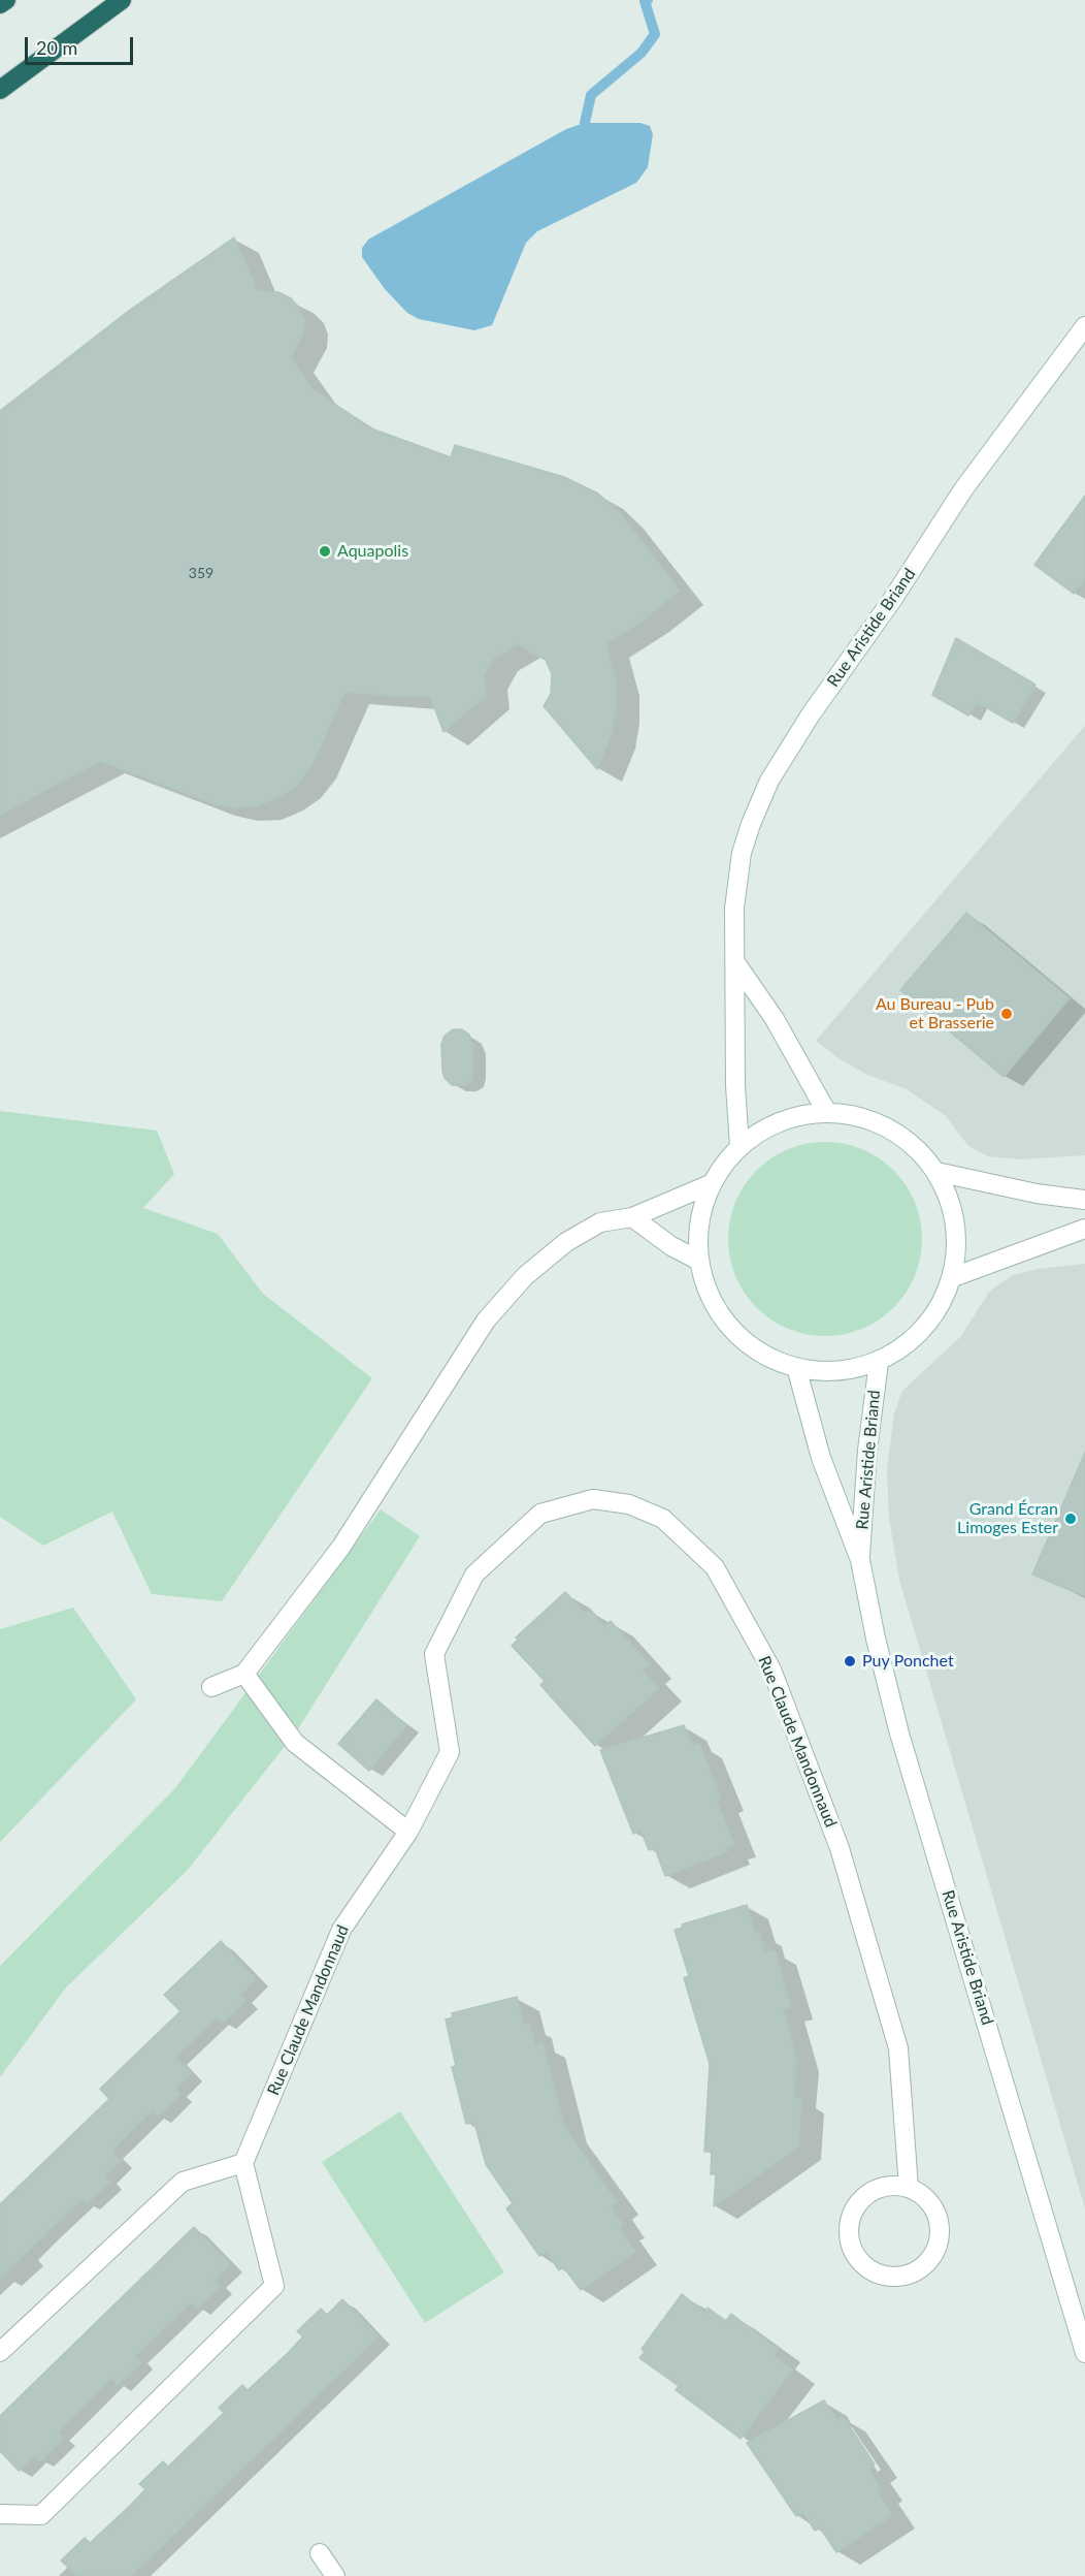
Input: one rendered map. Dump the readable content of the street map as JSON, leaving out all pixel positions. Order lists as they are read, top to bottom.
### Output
{
  "streets": {
    "street": ["Rue Aristide Briand", "Rue Claude Mandonnaud"]
  },
  "places": [
    "Aquapolis",
    "Au Bureau - Pub et Brasserie",
    "Grand Écran Limoges Ester",
    "Puy Ponchet"
  ],
  "house_numbers": ["359"],
  "scale_bar": "20 m"
}
